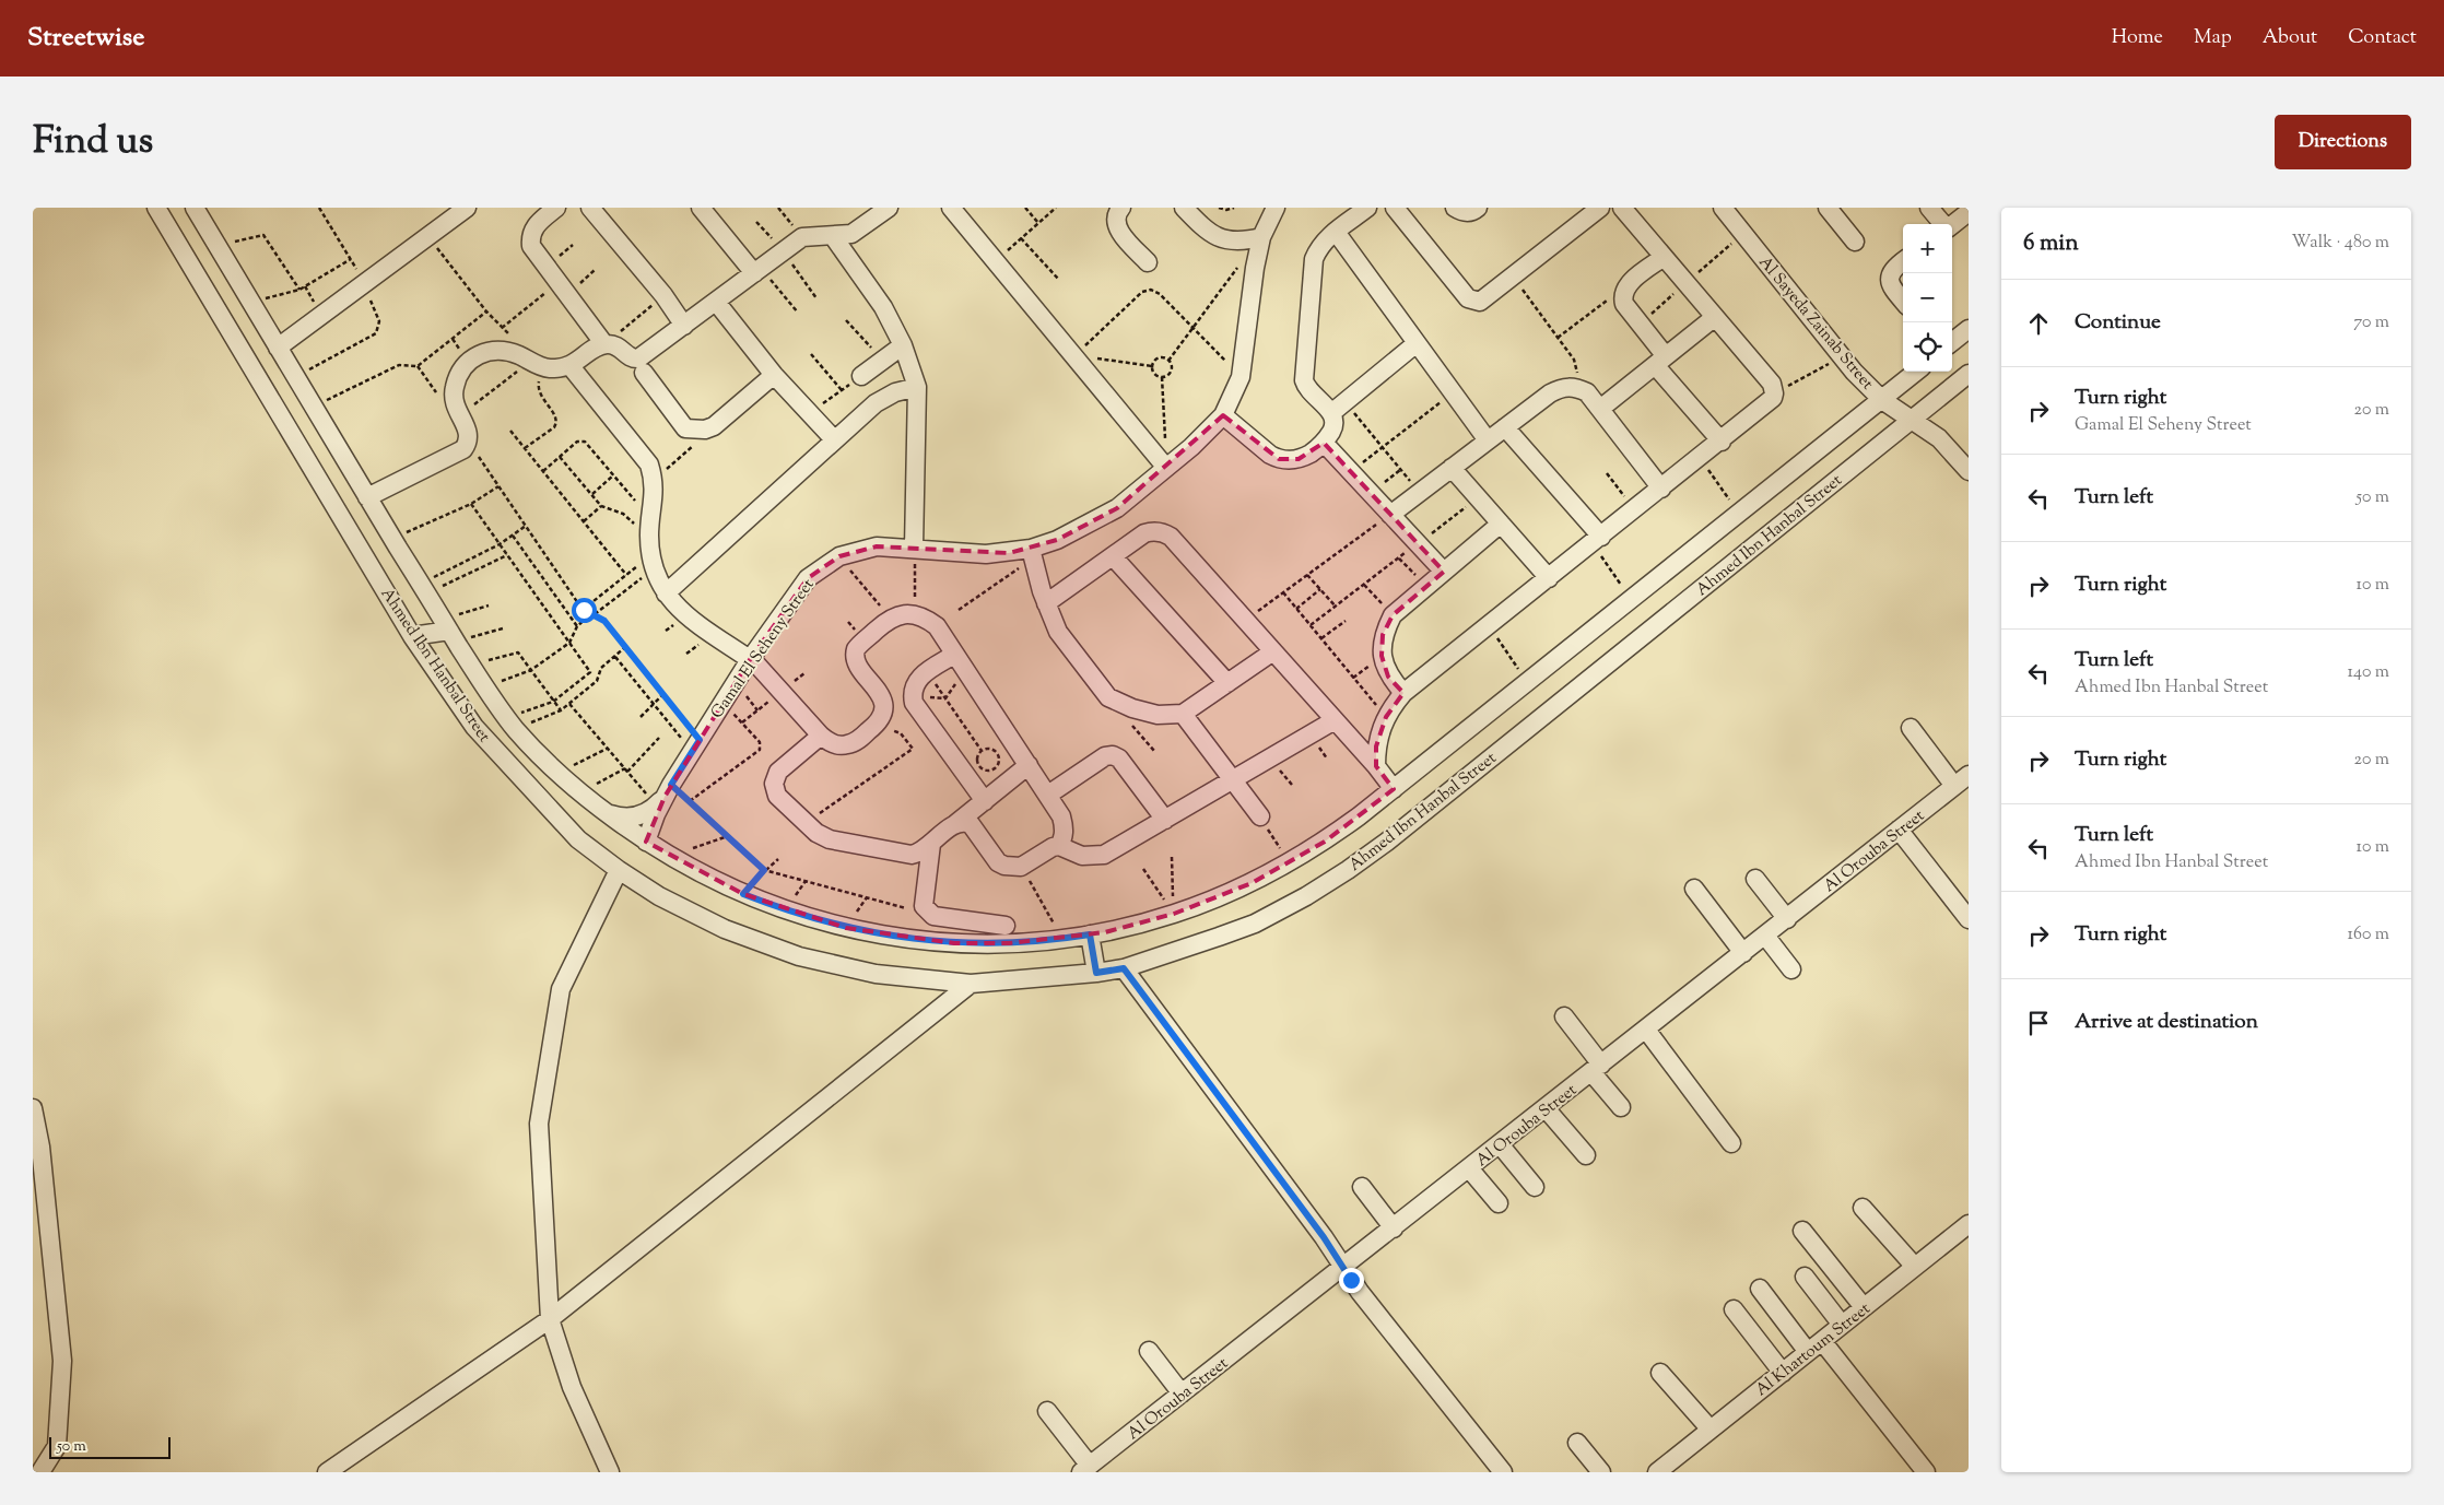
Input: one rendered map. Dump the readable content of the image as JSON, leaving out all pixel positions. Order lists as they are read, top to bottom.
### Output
{
  "streets": {
    "street": [
      "Al Sayeda Zainab Street",
      "Ahmed Ibn Hanbal Street",
      "Gamal El Seheny Street",
      "Al Orouba Street",
      "Al Khartoum Street"
    ]
  },
  "crossings": [
    ["Al Sayeda Zainab Street", "Ahmed Ibn Hanbal Street"],
    ["Ahmed Ibn Hanbal Street", "Gamal El Seheny Street"]
  ],
  "scale_bar": "50 m",
  "page": {
    "header": "Streetwise",
    "nav": [
      "Home",
      "Map",
      "About",
      "Contact"
    ],
    "title": "Find us",
    "buttons": "Directions",
    "heading": ["6 min", "Walk · 480 m"],
    "map_buttons": ["+", "−"],
    "list": [
      ["Continue", "70 m"],
      ["Turn right", "Gamal El Seheny Street", "20 m"],
      ["Turn left", "50 m"],
      ["Turn right", "10 m"],
      ["Turn left", "Ahmed Ibn Hanbal Street", "140 m"],
      ["Turn right", "20 m"],
      ["Turn left", "Ahmed Ibn Hanbal Street", "10 m"],
      ["Turn right", "160 m"],
      "Arrive at destination"
    ],
    "scale": "50 m"
  }
}
